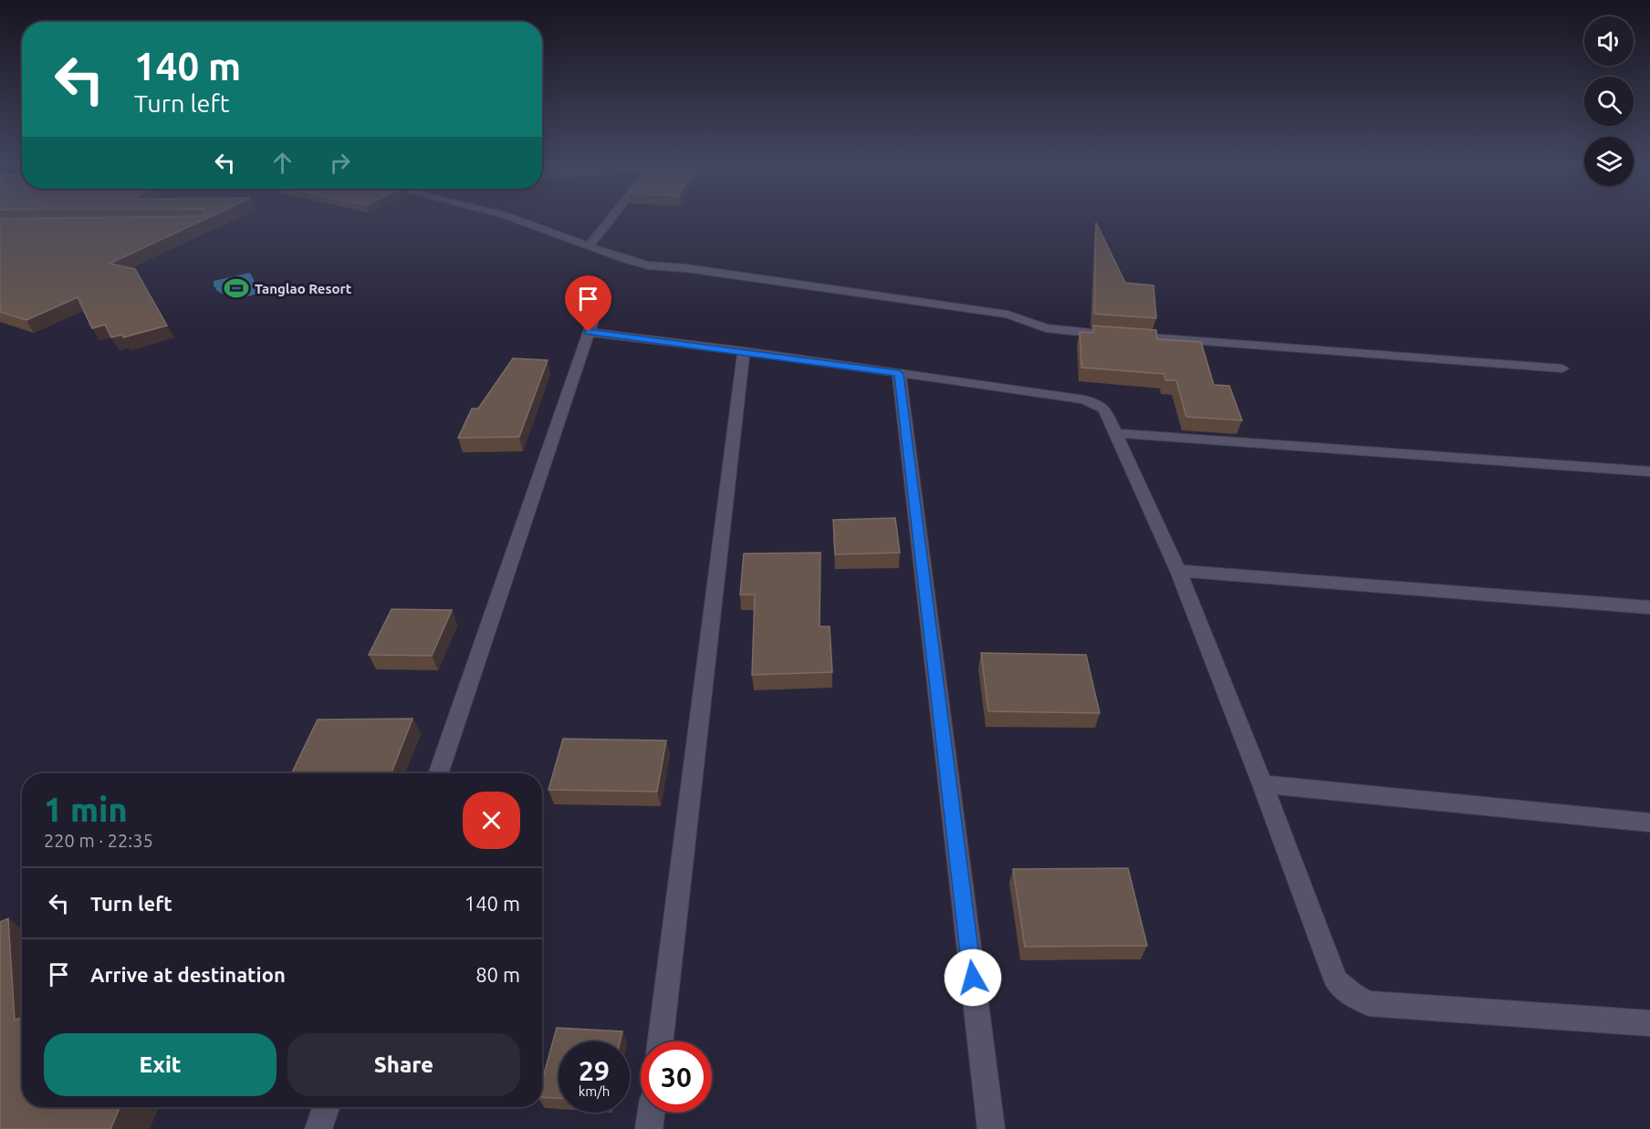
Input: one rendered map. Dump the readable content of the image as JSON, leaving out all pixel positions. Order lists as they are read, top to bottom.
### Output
{
  "places": {
    "sports": ["Tanglao Resort"]
  },
  "page": {
    "turn": ["140 m", "Turn left"],
    "heading": ["1 min", "220 m · 22:35"],
    "list": [
      {
        "name": "Turn left",
        "value": "140 m"
      },
      {
        "name": "Arrive at destination",
        "value": "80 m"
      }
    ],
    "buttons": ["Exit", "Share"],
    "speed": "29 km/h",
    "limit": "30"
  }
}
